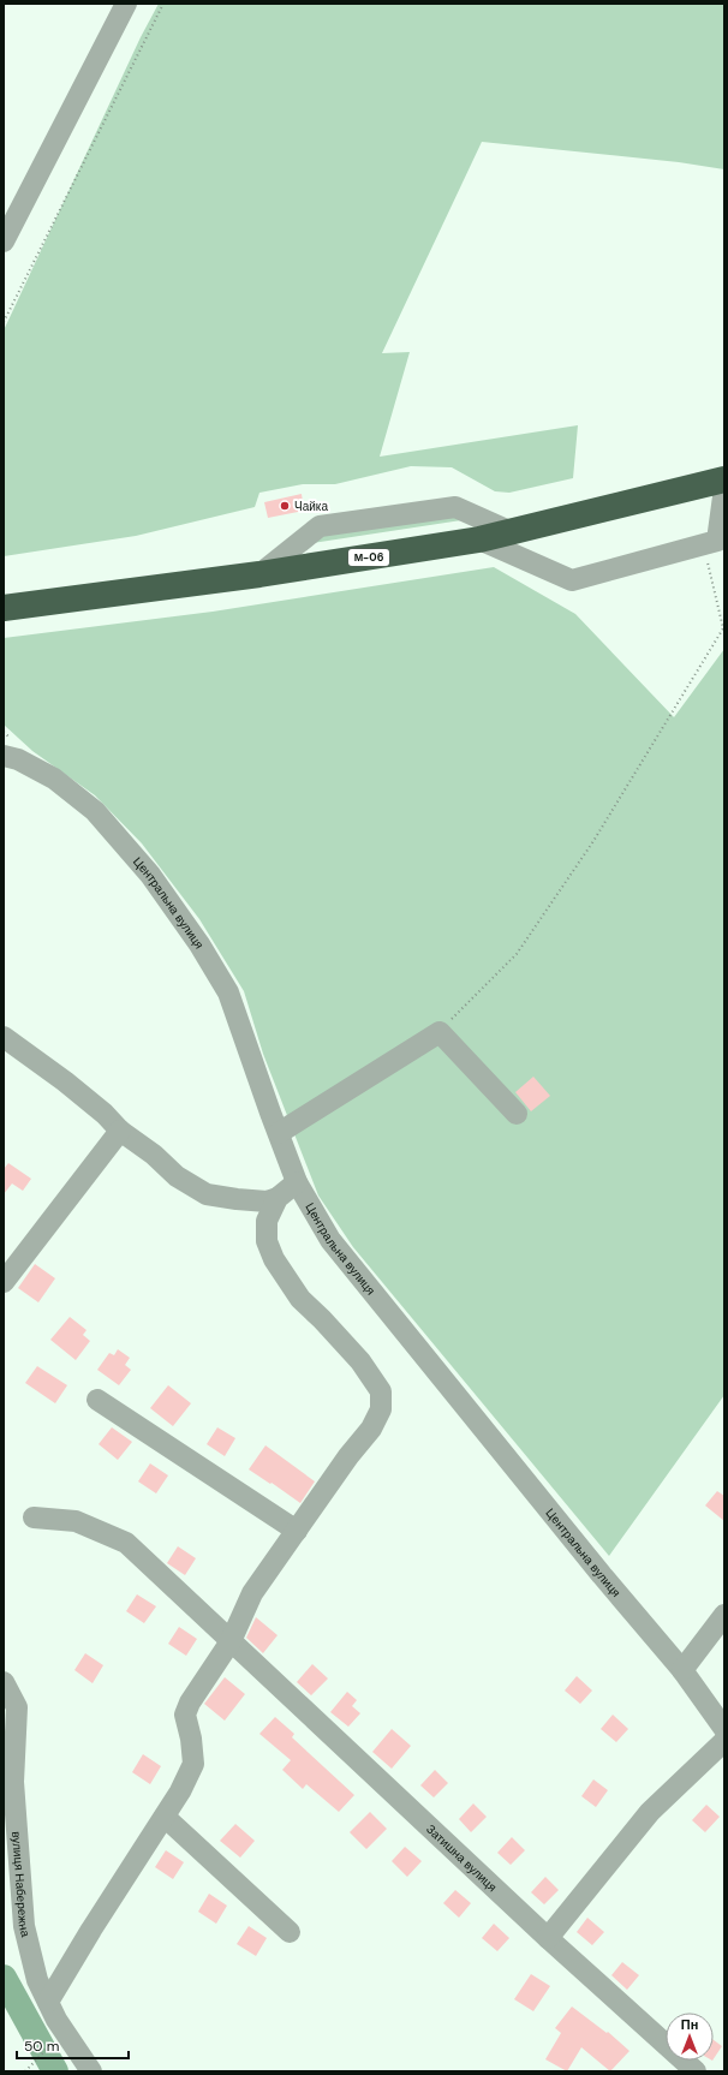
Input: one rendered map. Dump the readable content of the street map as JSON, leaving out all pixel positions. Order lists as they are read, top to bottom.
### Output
{
  "streets": {
    "highway": ["М-06"],
    "street": ["Центральна вулиця", "Затишна вулиця", "вулиця Набережна"]
  },
  "places": ["Чайка"],
  "scale_bar": "50 m",
  "north": "top"
}
